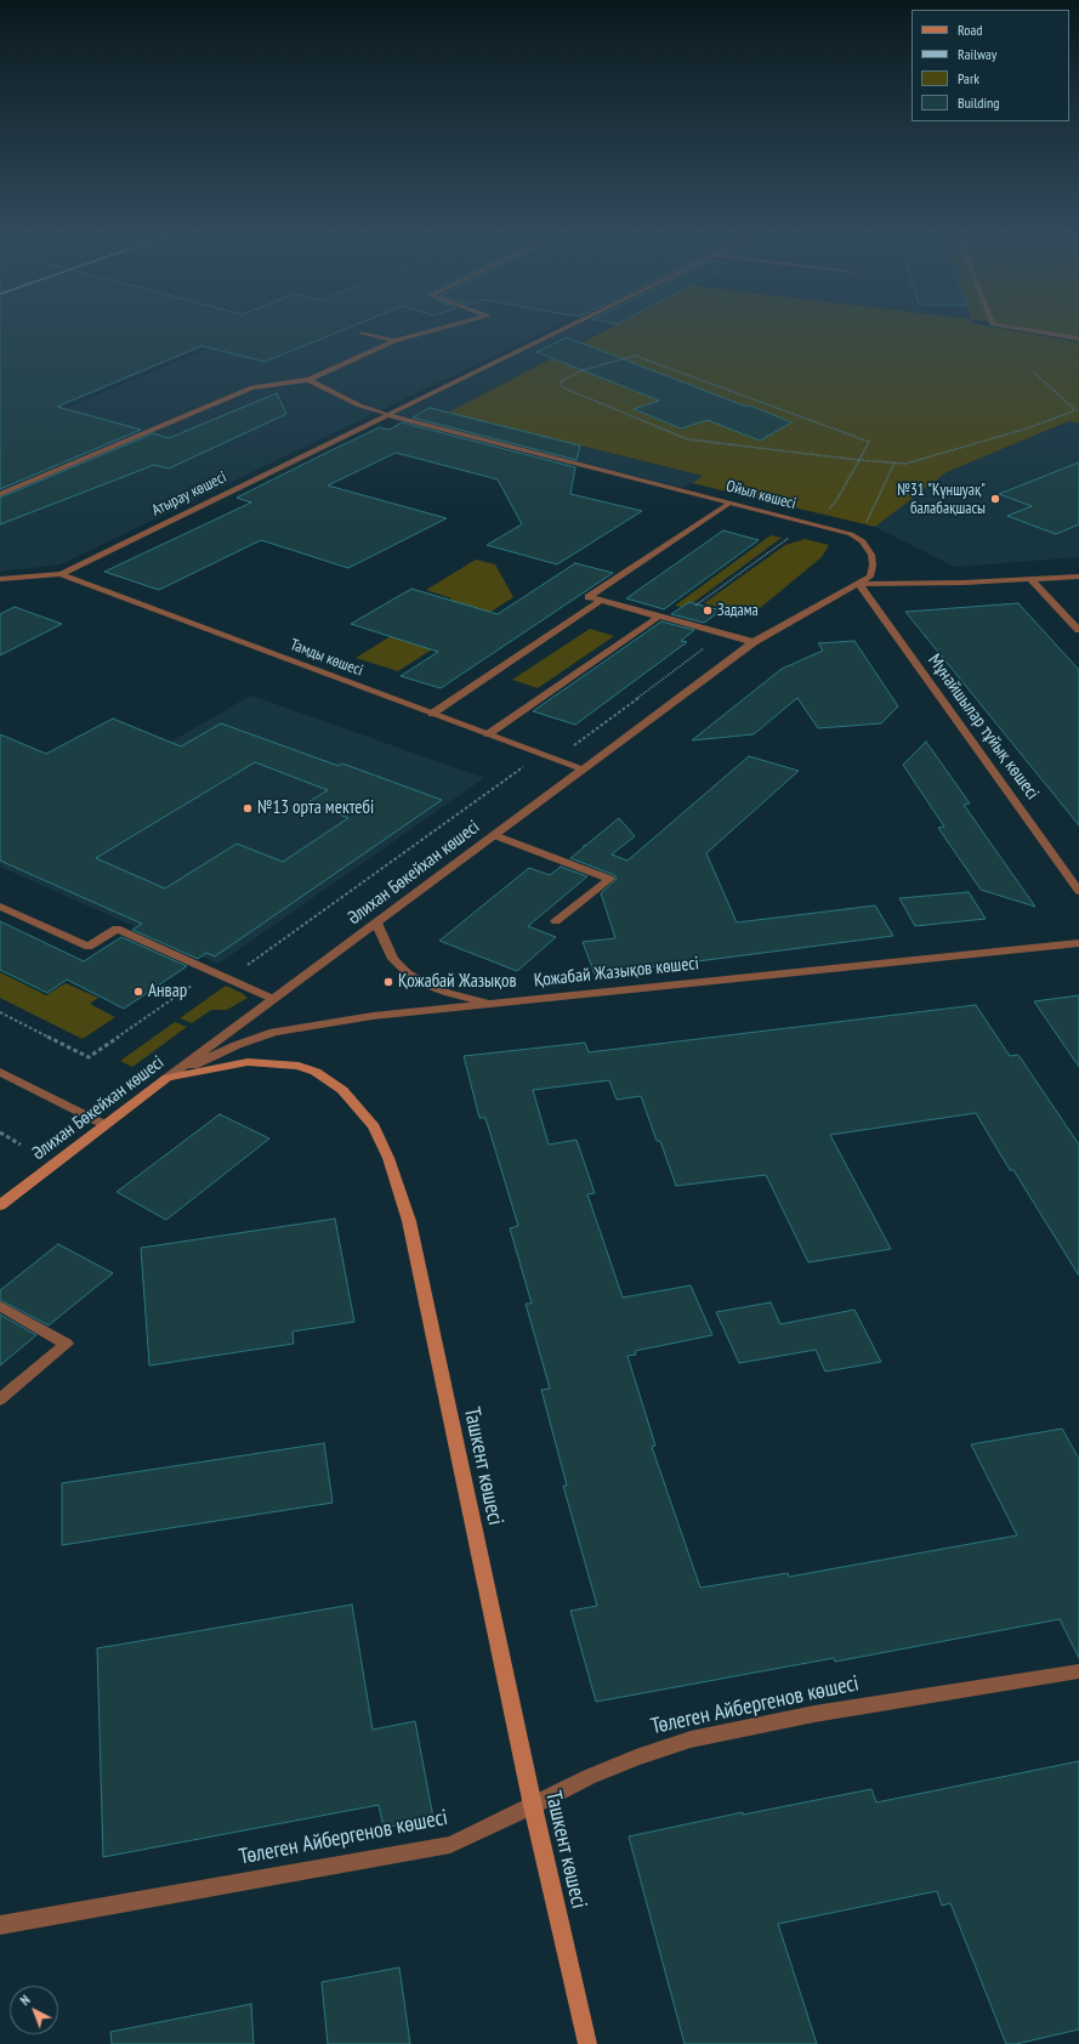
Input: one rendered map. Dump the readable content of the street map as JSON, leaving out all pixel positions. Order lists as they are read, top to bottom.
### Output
{
  "streets": {
    "main road": ["Әлихан Бөкейхан көшесі", "Ташкент көшесі"],
    "street": [
      "Атырау көшесі",
      "Ойыл көшесі",
      "Тамды көшесі",
      "Мұнайшылар тұйық көшесі",
      "Қожабай Жазықов көшесі",
      "Төлеген Айбергенов көшесі"
    ]
  },
  "crossings": [
    ["Атырау көшесі", "Ойыл көшесі"],
    ["Атырау көшесі", "Тамды көшесі"],
    ["Ойыл көшесі", "Мұнайшылар тұйық көшесі"],
    ["Ойыл көшесі", "Әлихан Бөкейхан көшесі"],
    ["Тамды көшесі", "Әлихан Бөкейхан көшесі"],
    ["Мұнайшылар тұйық көшесі", "Әлихан Бөкейхан көшесі"],
    ["Әлихан Бөкейхан көшесі", "Қожабай Жазықов көшесі"],
    ["Әлихан Бөкейхан көшесі", "Ташкент көшесі"],
    ["Қожабай Жазықов көшесі", "Ташкент көшесі"],
    ["Ташкент көшесі", "Төлеген Айбергенов көшесі"]
  ],
  "places": [
    "№31 \"Күншуақ\" балабақшасы",
    "Задама",
    "№13 орта мектебі",
    "Қожабай Жазықов",
    "Анвар"
  ],
  "legend": [
    "Road",
    "Railway",
    "Park",
    "Building"
  ],
  "north": "top left"
}
